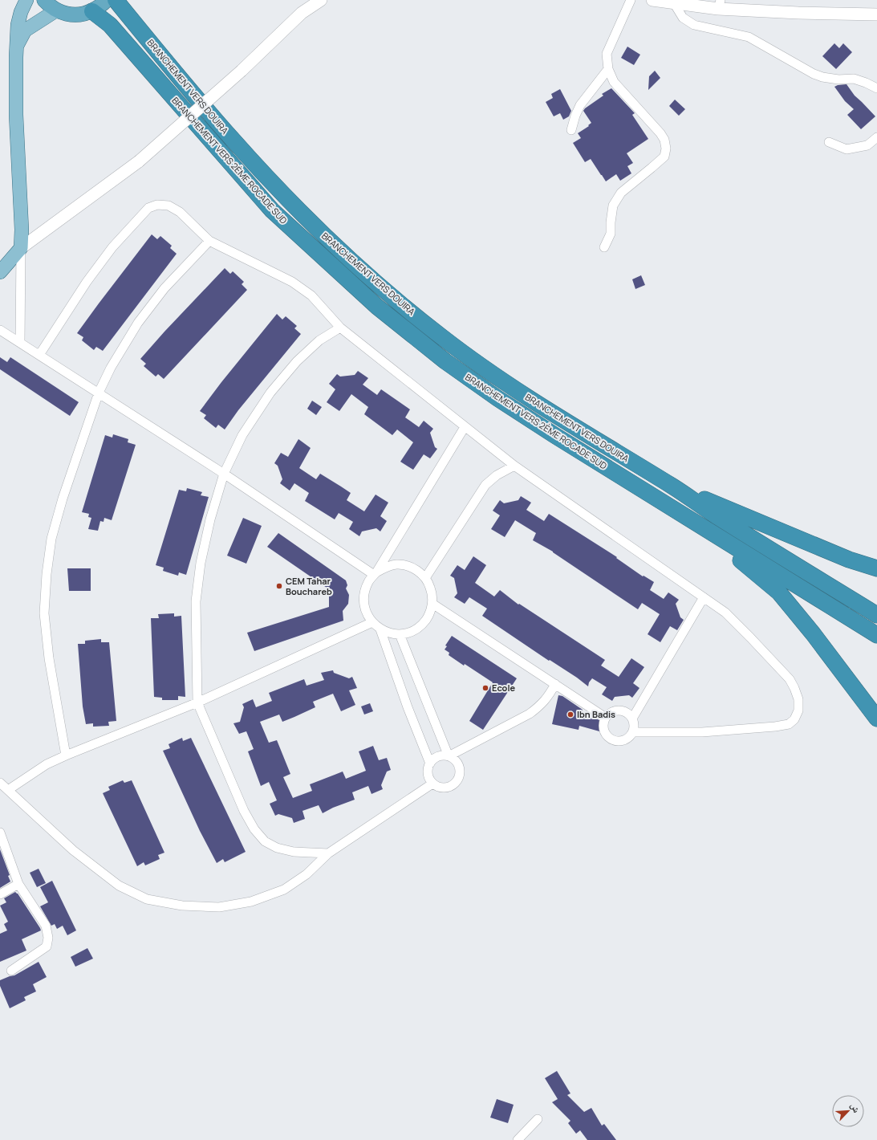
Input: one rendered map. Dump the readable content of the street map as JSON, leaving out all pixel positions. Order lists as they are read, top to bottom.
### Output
{
  "streets": {
    "highway": ["BRANCHEMENT VERS DOUIRA", "BRANCHEMENT VERS 2ÈME ROCADE SUD"]
  },
  "places": ["CEM Tahar Bouchareb", "Ecole", "Ibn Badis"],
  "north": "top right"
}
